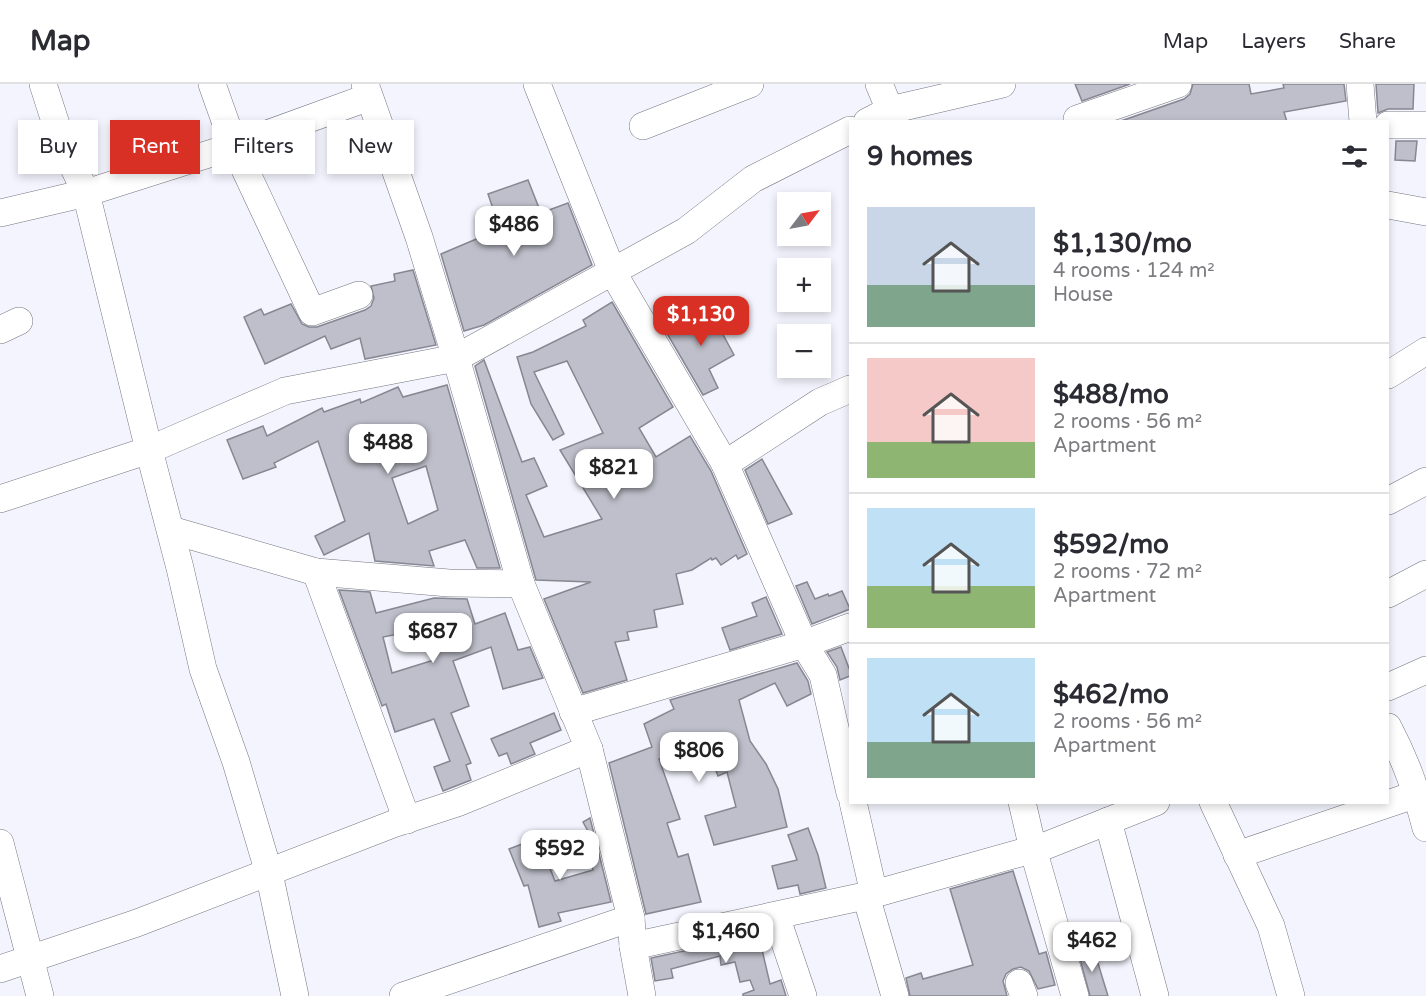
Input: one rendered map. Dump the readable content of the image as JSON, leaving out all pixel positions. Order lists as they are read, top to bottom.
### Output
{
  "north": "top right",
  "page": {
    "header": "Map",
    "nav": ["Map", "Layers", "Share"],
    "chip": [
      "Buy",
      "Rent",
      "Filters",
      "New"
    ],
    "heading": "9 homes",
    "map_buttons": ["+", "−"],
    "list": [
      {
        "name": "$1,130/mo",
        "note": "4 rooms · 124 m² · House"
      },
      {
        "name": "$488/mo",
        "note": "2 rooms · 56 m² · Apartment"
      },
      {
        "name": "$592/mo",
        "note": "2 rooms · 72 m² · Apartment"
      },
      {
        "name": "$462/mo",
        "note": "2 rooms · 56 m² · Apartment"
      }
    ],
    "price": [
      "$486",
      "$1,130",
      "$488",
      "$821",
      "$687",
      "$806",
      "$592",
      "$1,460",
      "$462"
    ]
  }
}
